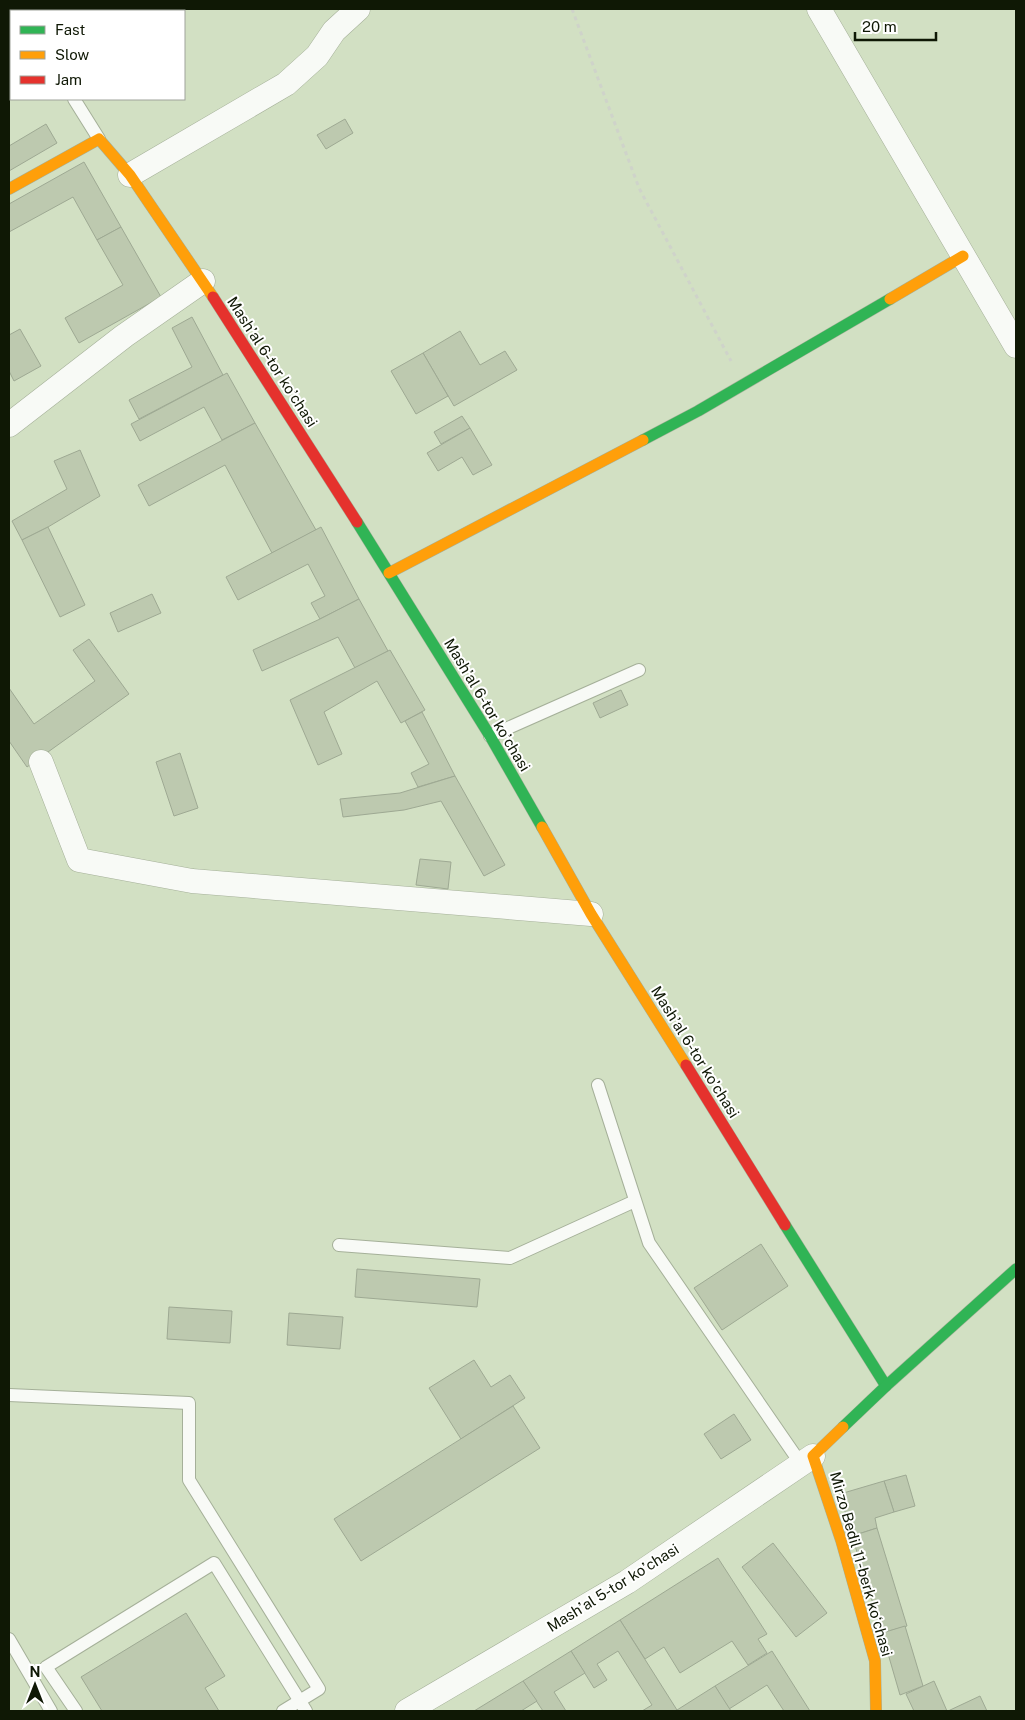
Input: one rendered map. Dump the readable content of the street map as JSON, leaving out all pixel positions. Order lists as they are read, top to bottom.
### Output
{
  "streets": {
    "street": ["Mashʼal 6-tor koʼchasi", "Mirzo Bedil 11-berk koʻchasi", "Mashʼal 5-tor koʼchasi"]
  },
  "crossings": [
    ["Mirzo Bedil 11-berk koʻchasi", "Mashʼal 5-tor koʼchasi"]
  ],
  "legend": ["Fast", "Slow", "Jam"],
  "scale_bar": "20 m",
  "north": "top"
}
